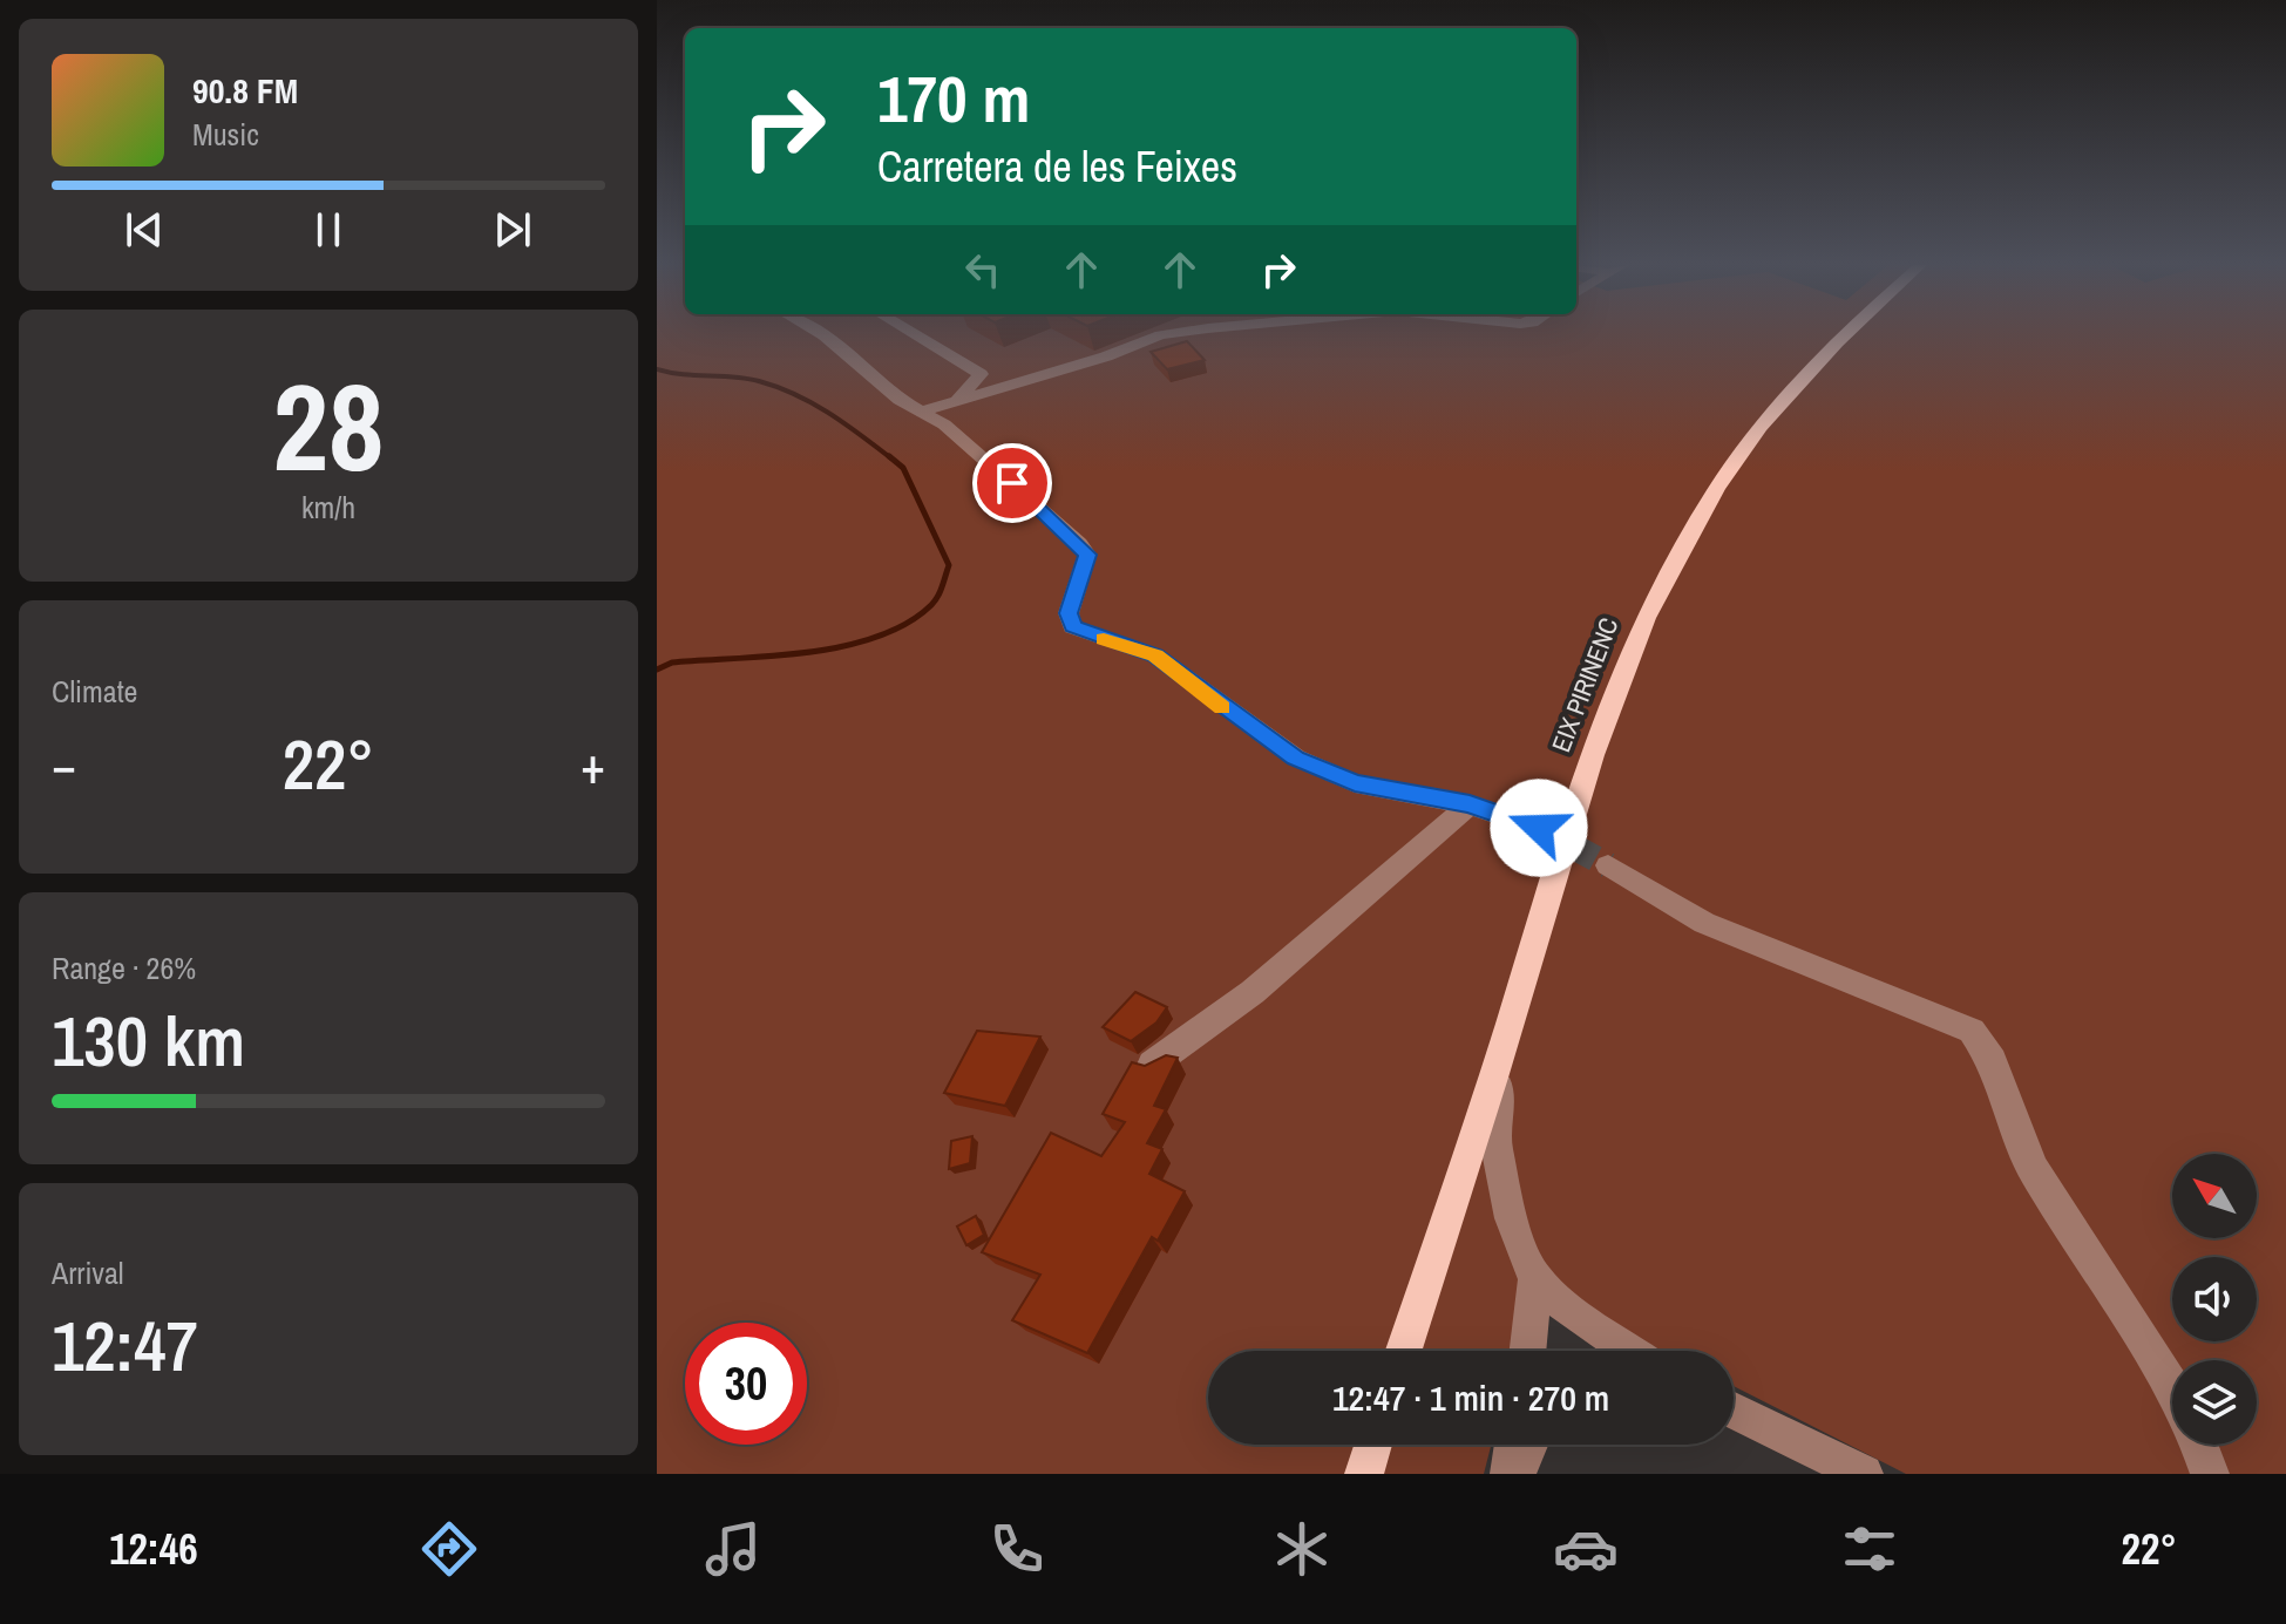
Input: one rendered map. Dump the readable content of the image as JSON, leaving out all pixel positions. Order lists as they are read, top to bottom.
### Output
{
  "streets": {
    "main road": ["EIX PIRINENC"]
  },
  "north": "top left",
  "page": {
    "turn": ["170 m", "Carretera de les Feixes"],
    "song": ["90.8 FM", "Music"],
    "tile": [
      ["28", "km/h"],
      "Climate",
      ["Range · 26%", "130 km"],
      ["Arrival", "12:47"]
    ],
    "heat": ["−", "22°", "+"],
    "limit": "30",
    "trip": "12:47 · 1 min · 270 m",
    "tabs": ["12:46", "22°"]
  }
}
